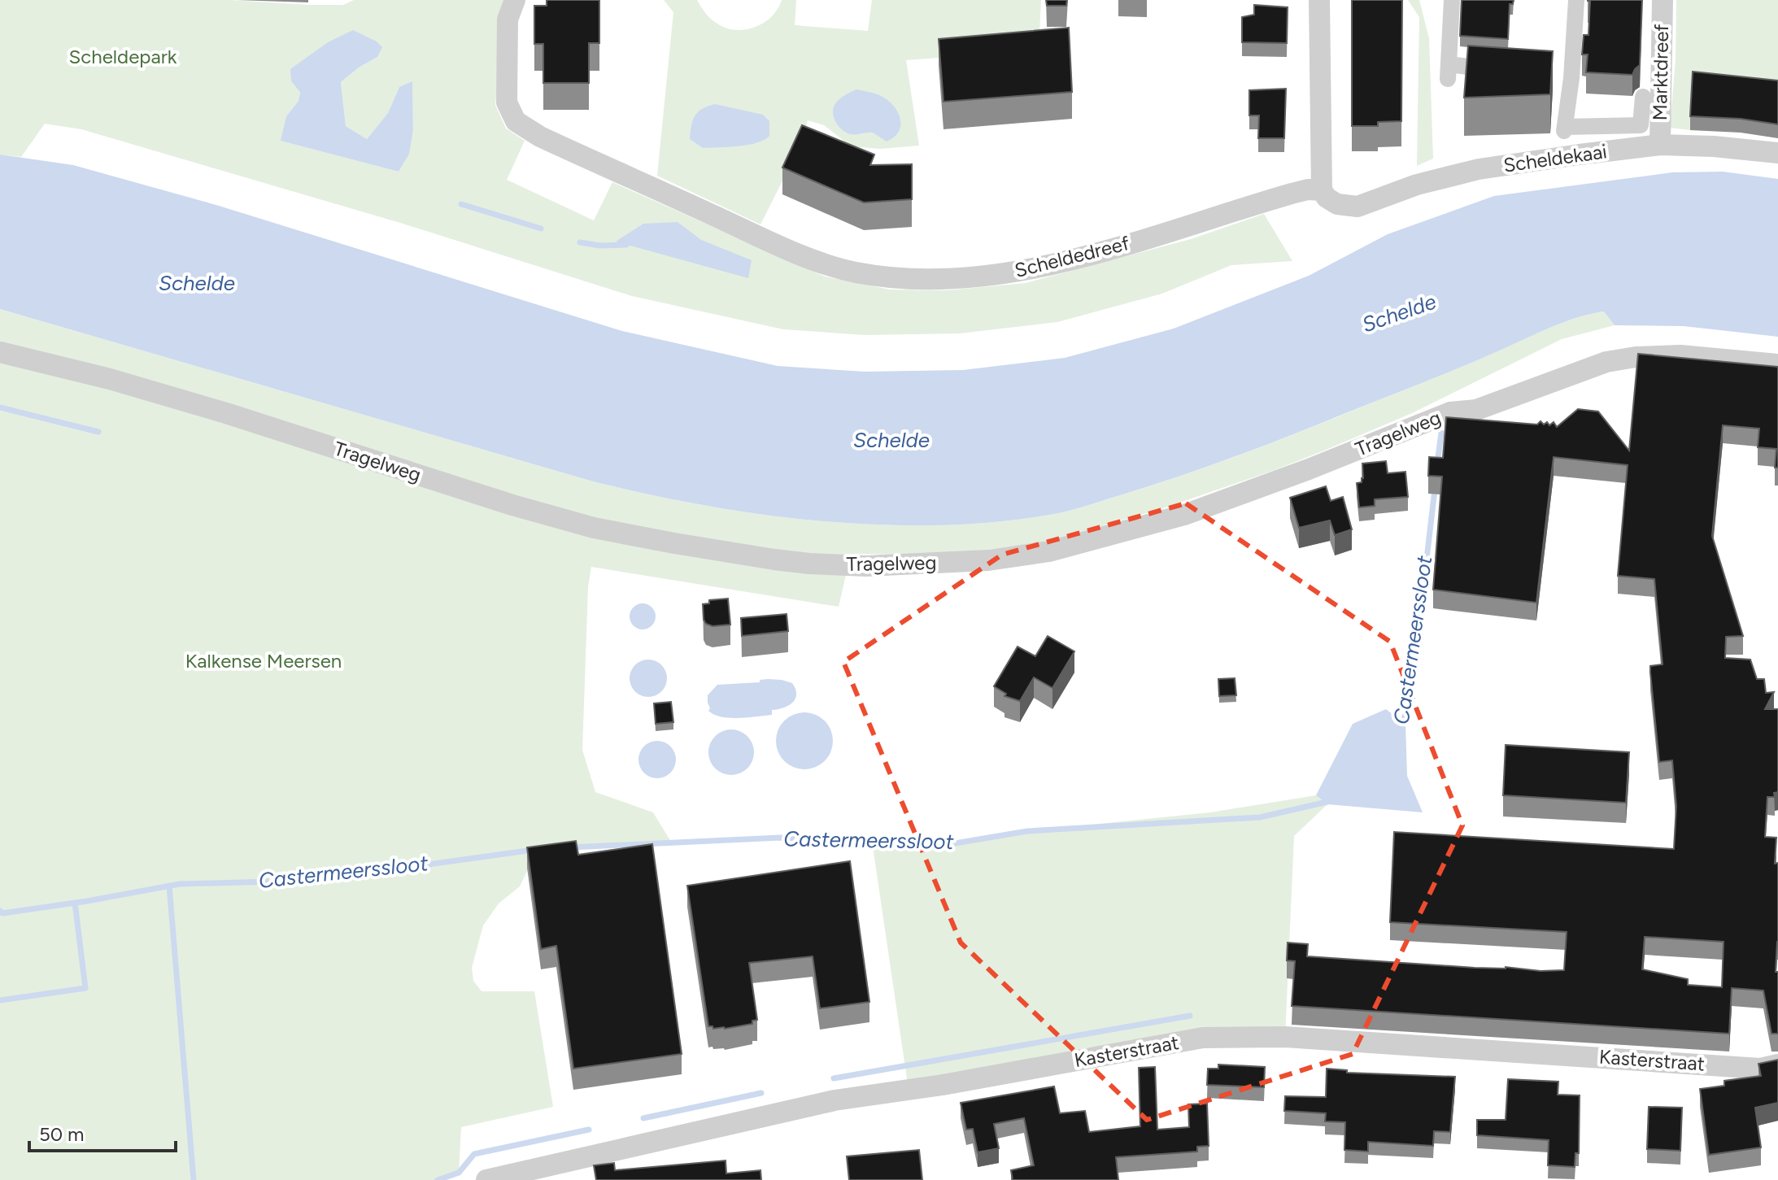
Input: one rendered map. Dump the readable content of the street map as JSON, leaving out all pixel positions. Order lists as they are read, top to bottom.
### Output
{
  "streets": {
    "street": [
      "Marktdreef",
      "Scheldekaai",
      "Scheldedreef",
      "Tragelweg",
      "Kasterstraat"
    ]
  },
  "crossings": [
    ["Marktdreef", "Scheldekaai"],
    ["Scheldekaai", "Scheldedreef"]
  ],
  "water": ["Schelde", "Castermeerssloot"],
  "parks": ["Scheldepark", "Kalkense Meersen"],
  "scale_bar": "50 m"
}
